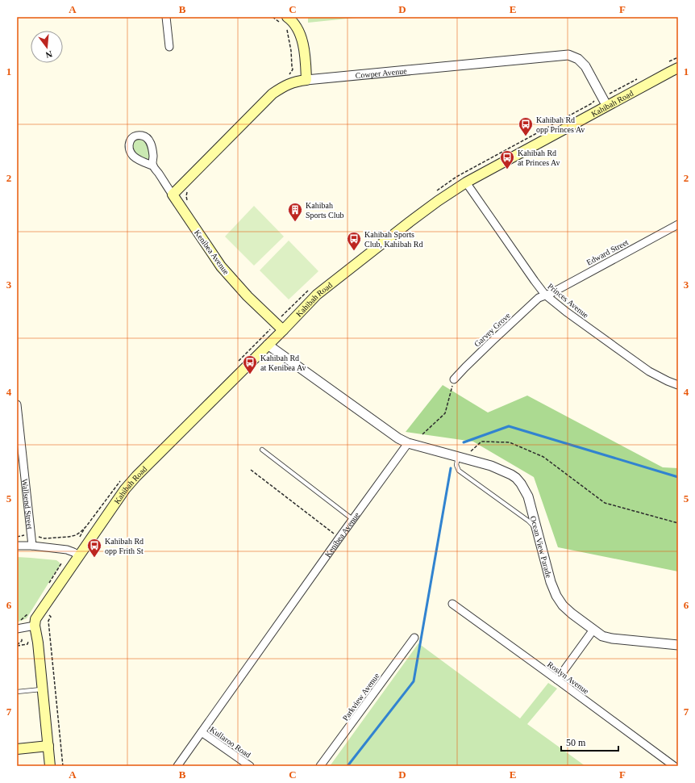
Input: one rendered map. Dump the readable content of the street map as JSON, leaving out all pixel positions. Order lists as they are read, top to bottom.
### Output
{
  "streets": {
    "main road": ["Cowper Avenue", "Kahibah Road", "Kenibea Avenue"],
    "street": [
      "Edward Street",
      "Princes Avenue",
      "Garvey Grove",
      "Wallsend Street",
      "Ocean View Parade",
      "Roslyn Avenue",
      "Parkview Avenue",
      "Kullaroo Road"
    ]
  },
  "crossings": [
    ["Cowper Avenue", "Kahibah Road"],
    ["Cowper Avenue", "Kenibea Avenue"],
    ["Kahibah Road", "Kenibea Avenue"],
    ["Kahibah Road", "Princes Avenue"],
    ["Kenibea Avenue", "Ocean View Parade"],
    ["Kenibea Avenue", "Kullaroo Road"],
    ["Edward Street", "Princes Avenue"],
    ["Edward Street", "Garvey Grove"],
    ["Princes Avenue", "Garvey Grove"]
  ],
  "places": {
    "bus stop": [
      "Kahibah Rd opp Princes Av",
      "Kahibah Rd at Princes Av",
      "Kahibah Sports Club, Kahibah Rd",
      "Kahibah Rd at Kenibea Av",
      "Kahibah Rd opp Frith St"
    ],
    "building": ["Kahibah Sports Club"]
  },
  "scale_bar": "50 m",
  "north": "bottom",
  "grid": {
    "columns": [
      "A",
      "B",
      "C",
      "D",
      "E",
      "F"
    ],
    "rows": [
      "1",
      "2",
      "3",
      "4",
      "5",
      "6",
      "7"
    ]
  }
}
